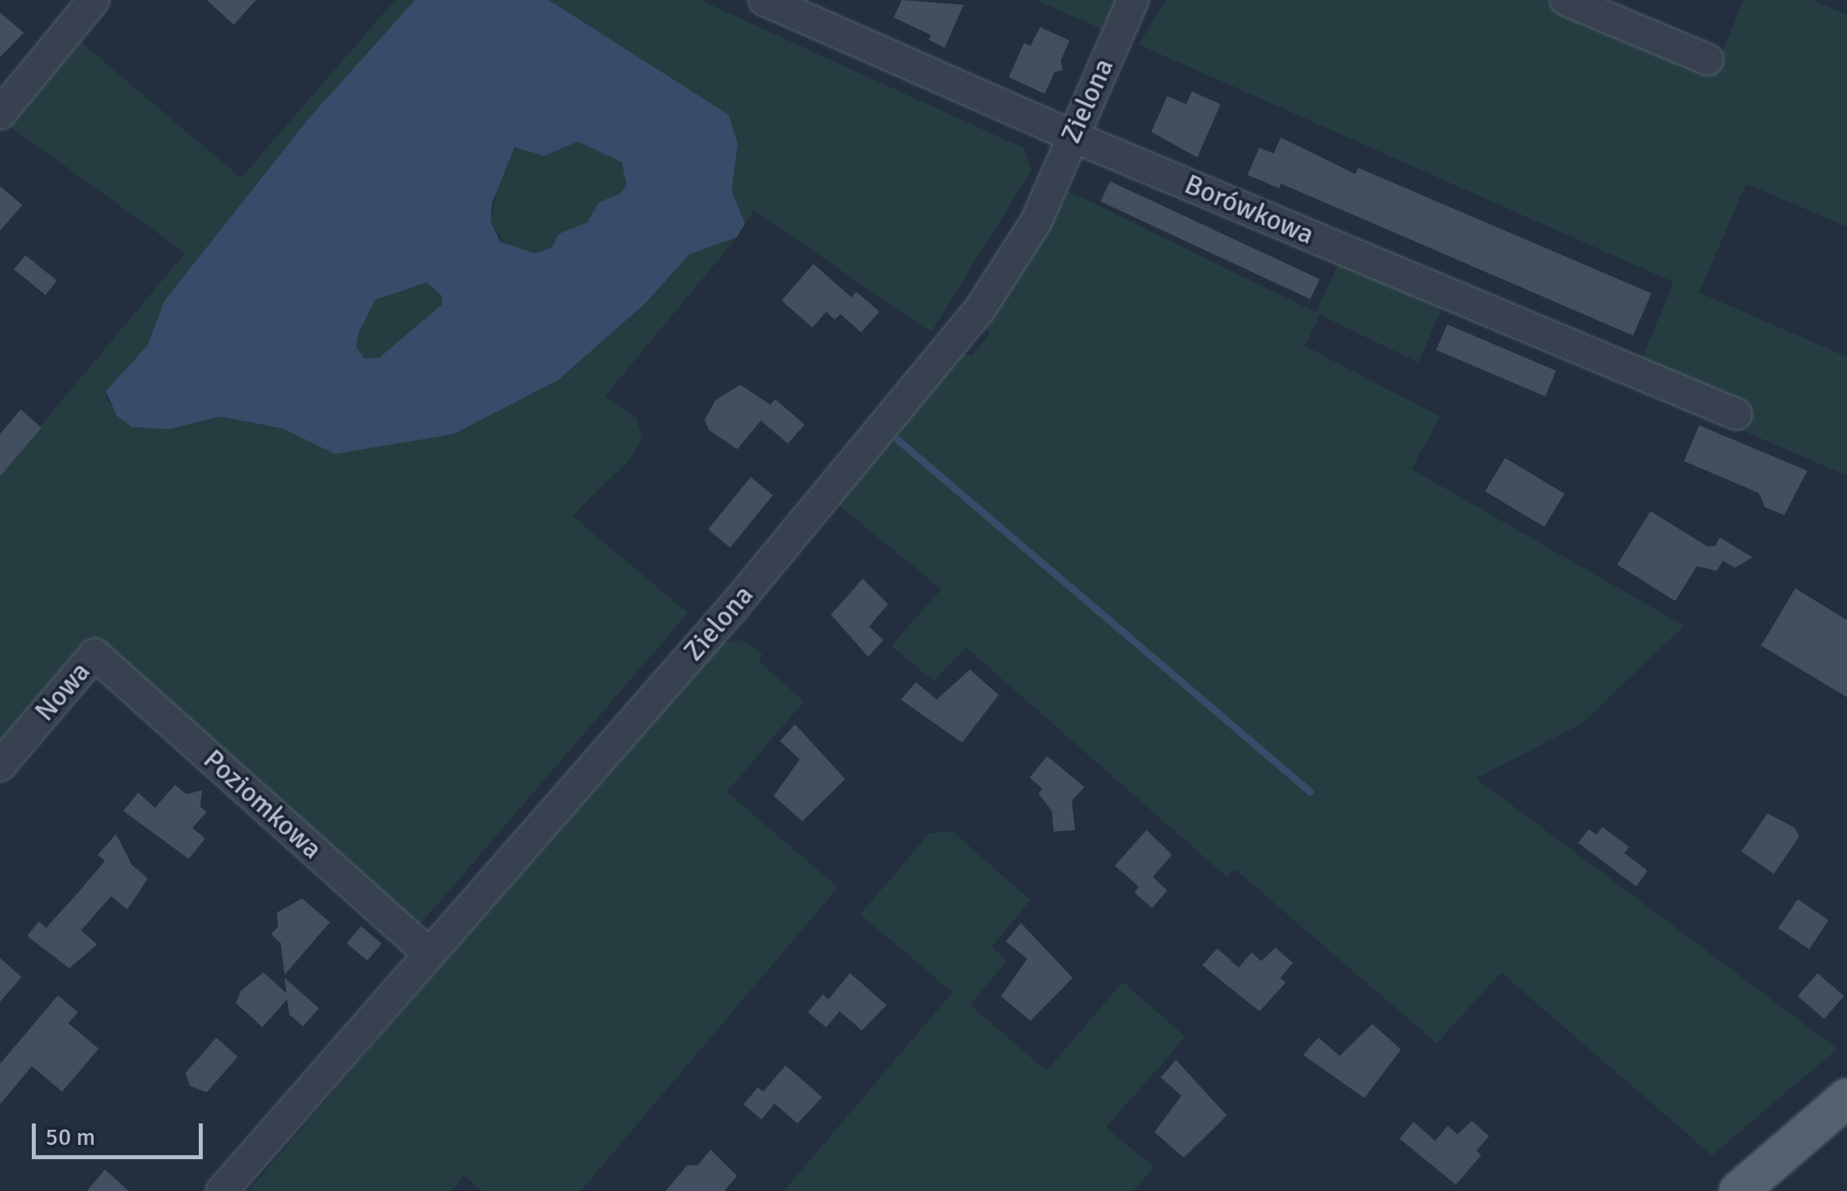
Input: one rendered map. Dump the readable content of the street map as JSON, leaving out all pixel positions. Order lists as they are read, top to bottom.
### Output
{
  "streets": {
    "street": [
      "Zielona",
      "Borówkowa",
      "Nowa",
      "Poziomkowa"
    ]
  },
  "crossings": [
    ["Zielona", "Borówkowa"],
    ["Zielona", "Poziomkowa"],
    ["Nowa", "Poziomkowa"]
  ],
  "scale_bar": "50 m"
}
